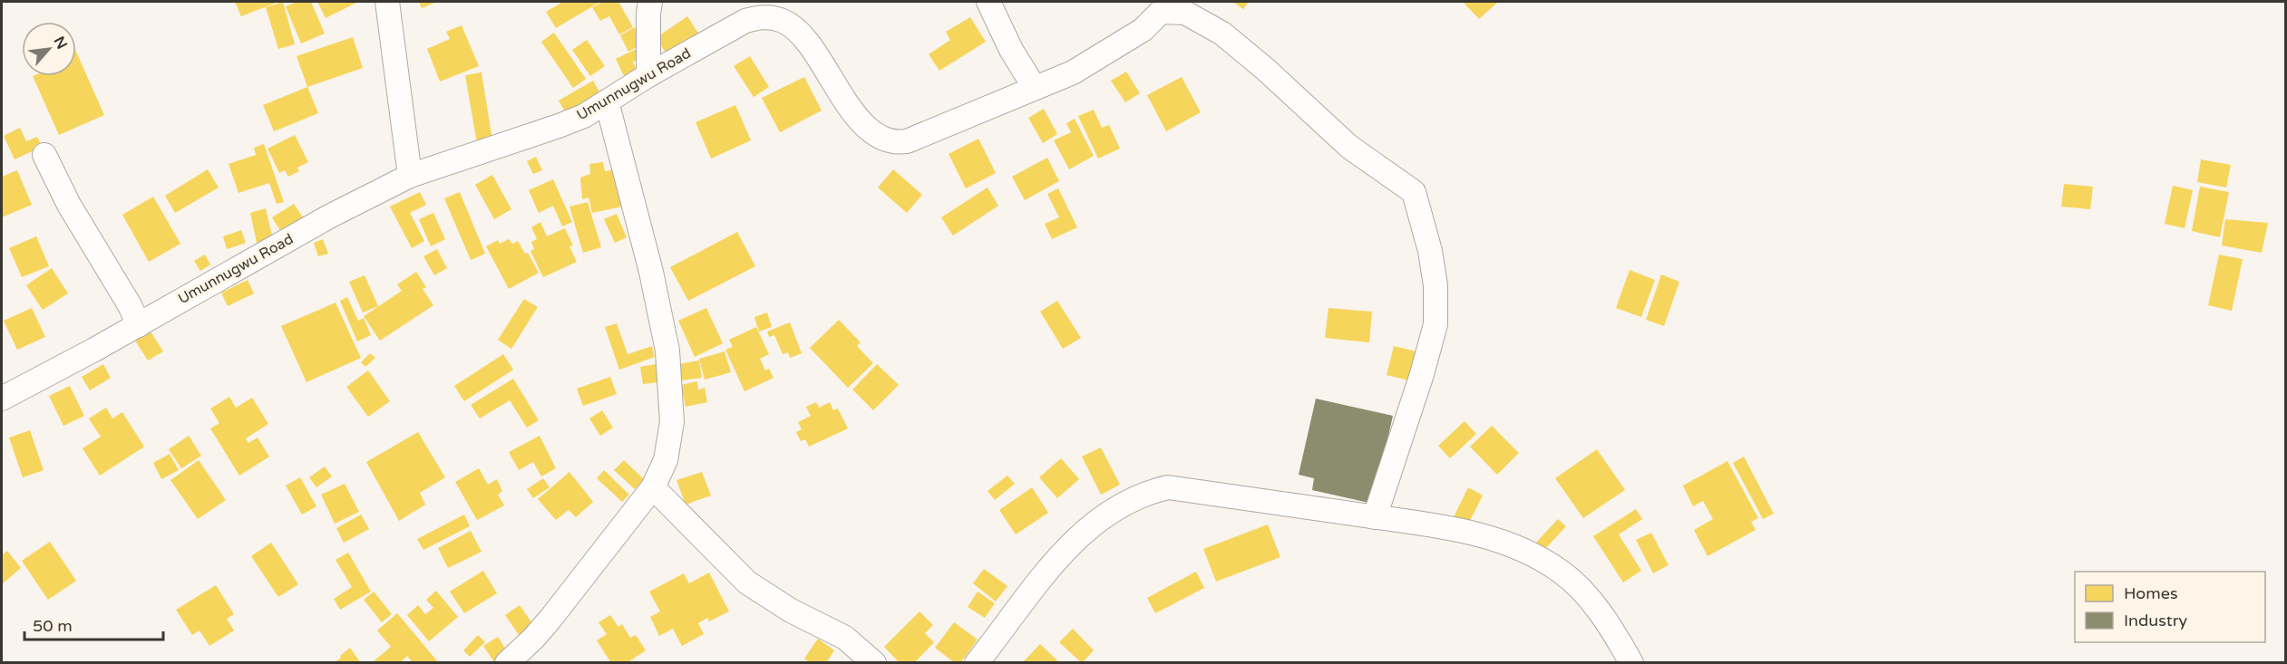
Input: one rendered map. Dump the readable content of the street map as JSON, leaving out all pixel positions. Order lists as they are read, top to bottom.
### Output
{
  "streets": {
    "street": ["Umunnugwu Road"]
  },
  "legend": ["Homes", "Industry"],
  "scale_bar": "50 m",
  "north": "top right"
}
